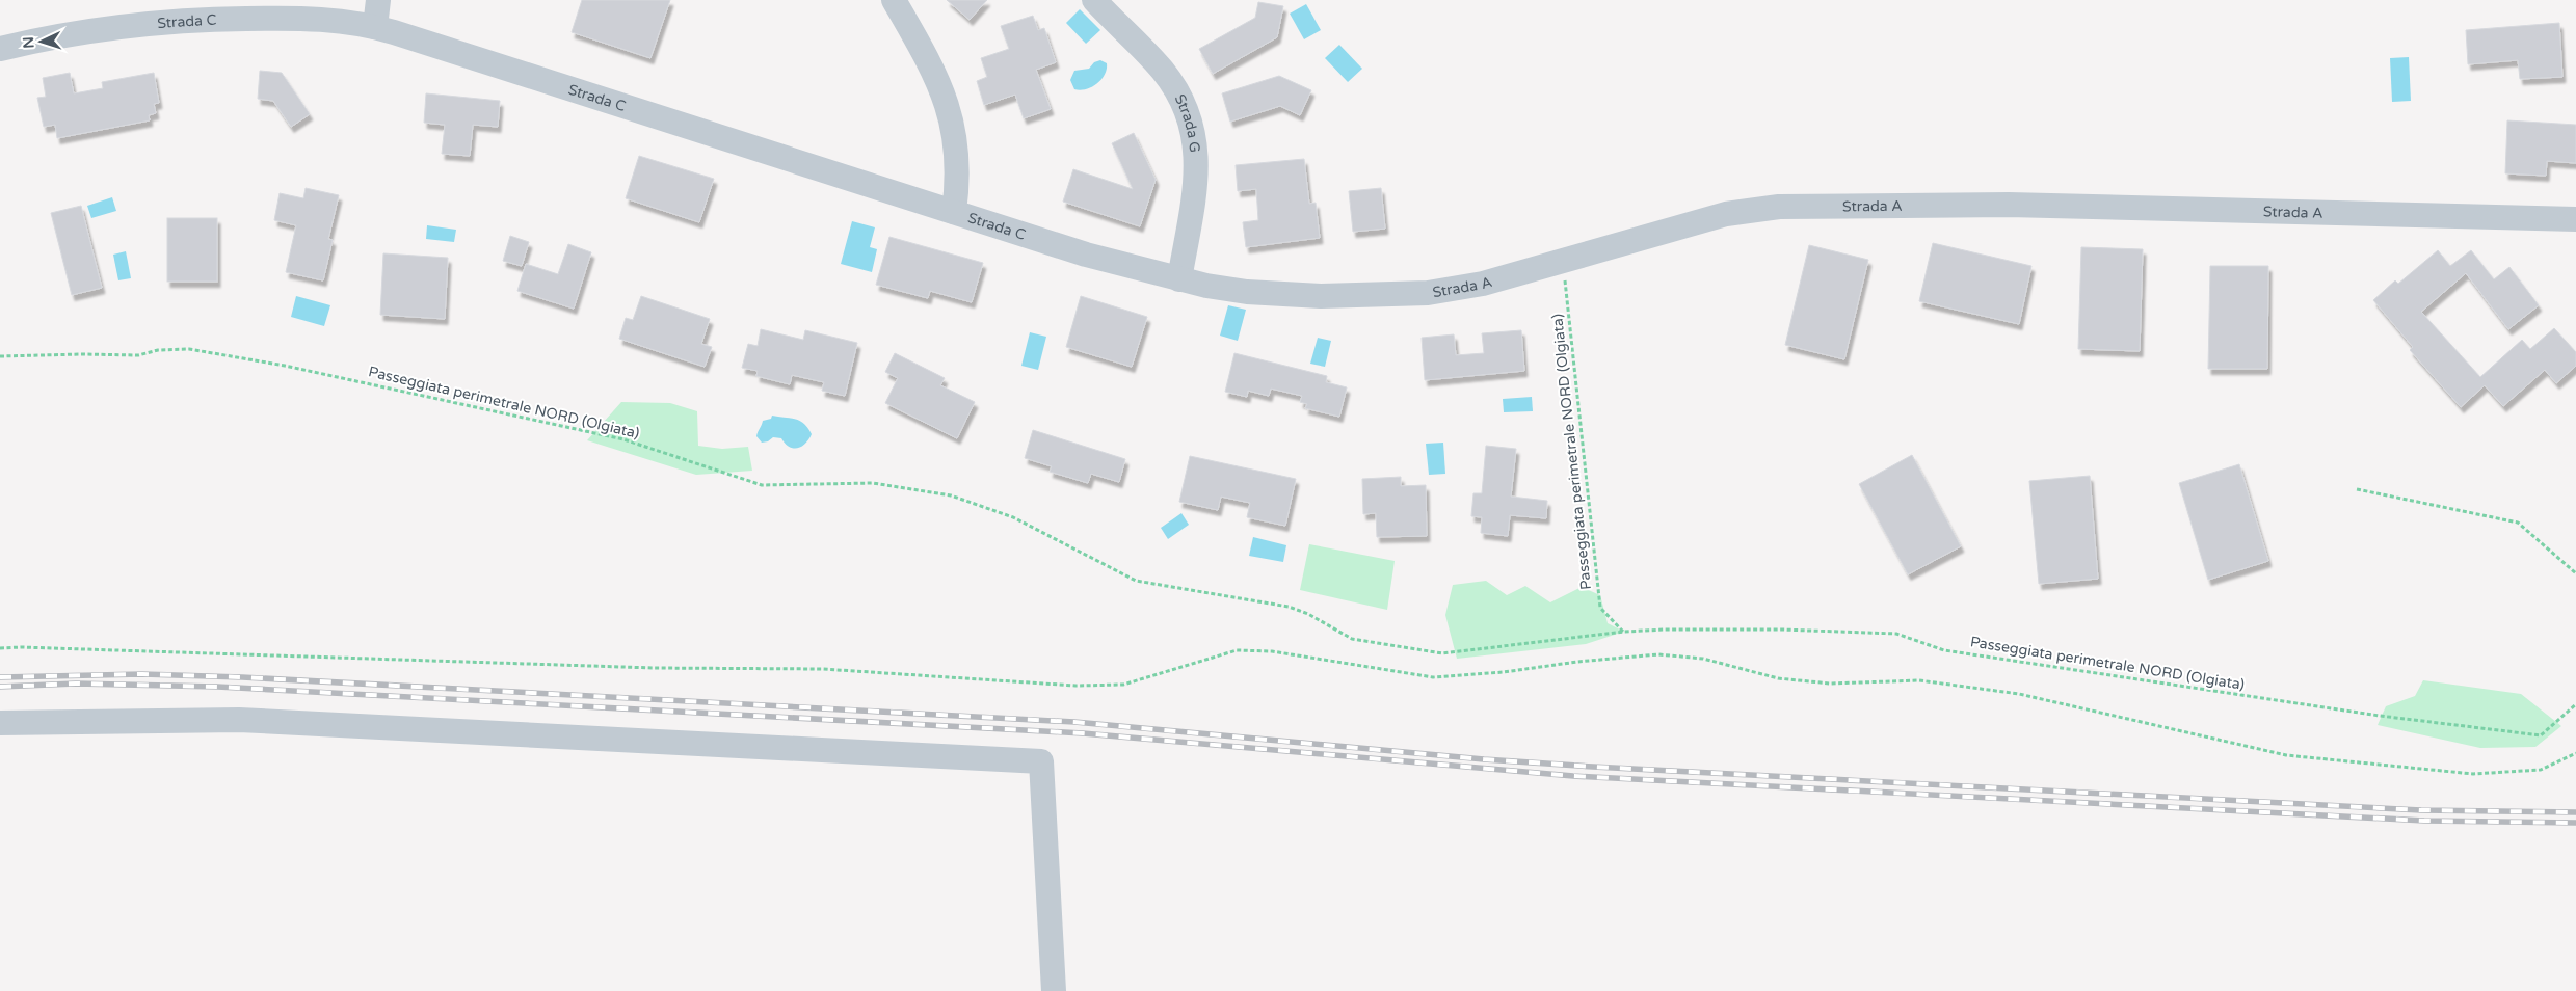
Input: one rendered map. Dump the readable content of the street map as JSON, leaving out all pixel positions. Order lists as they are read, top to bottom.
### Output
{
  "streets": {
    "street": ["Strada C", "Strada G", "Strada A"],
    "path": ["Passeggiata perimetrale NORD (Olgiata)"]
  },
  "crossings": [
    ["Strada C", "Strada G"],
    ["Strada C", "Strada A"],
    ["Strada G", "Strada A"],
    ["Strada A", "Passeggiata perimetrale NORD (Olgiata)"]
  ],
  "north": "left"
}
